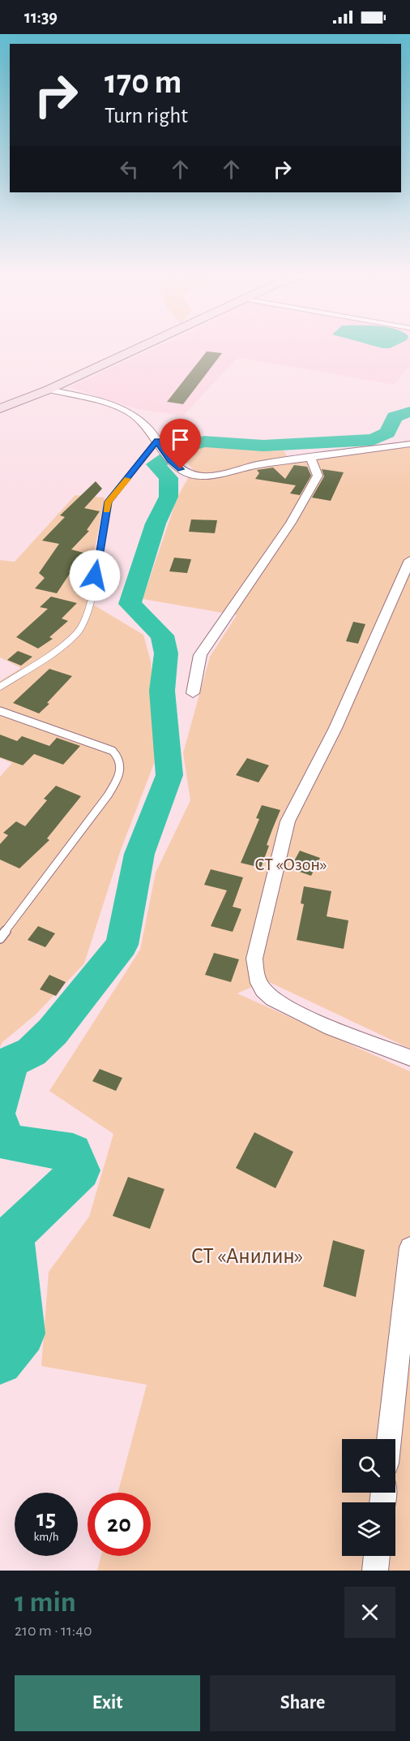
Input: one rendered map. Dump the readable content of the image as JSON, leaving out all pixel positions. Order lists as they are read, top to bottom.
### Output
{
  "parks": ["СТ «Озон»", "СТ «Анилин»"],
  "page": {
    "status": "11:39",
    "turn": ["170 m", "Turn right"],
    "speed": "15 km/h",
    "limit": "20",
    "heading": ["1 min", "210 m · 11:40"],
    "buttons": ["Exit", "Share"]
  }
}
